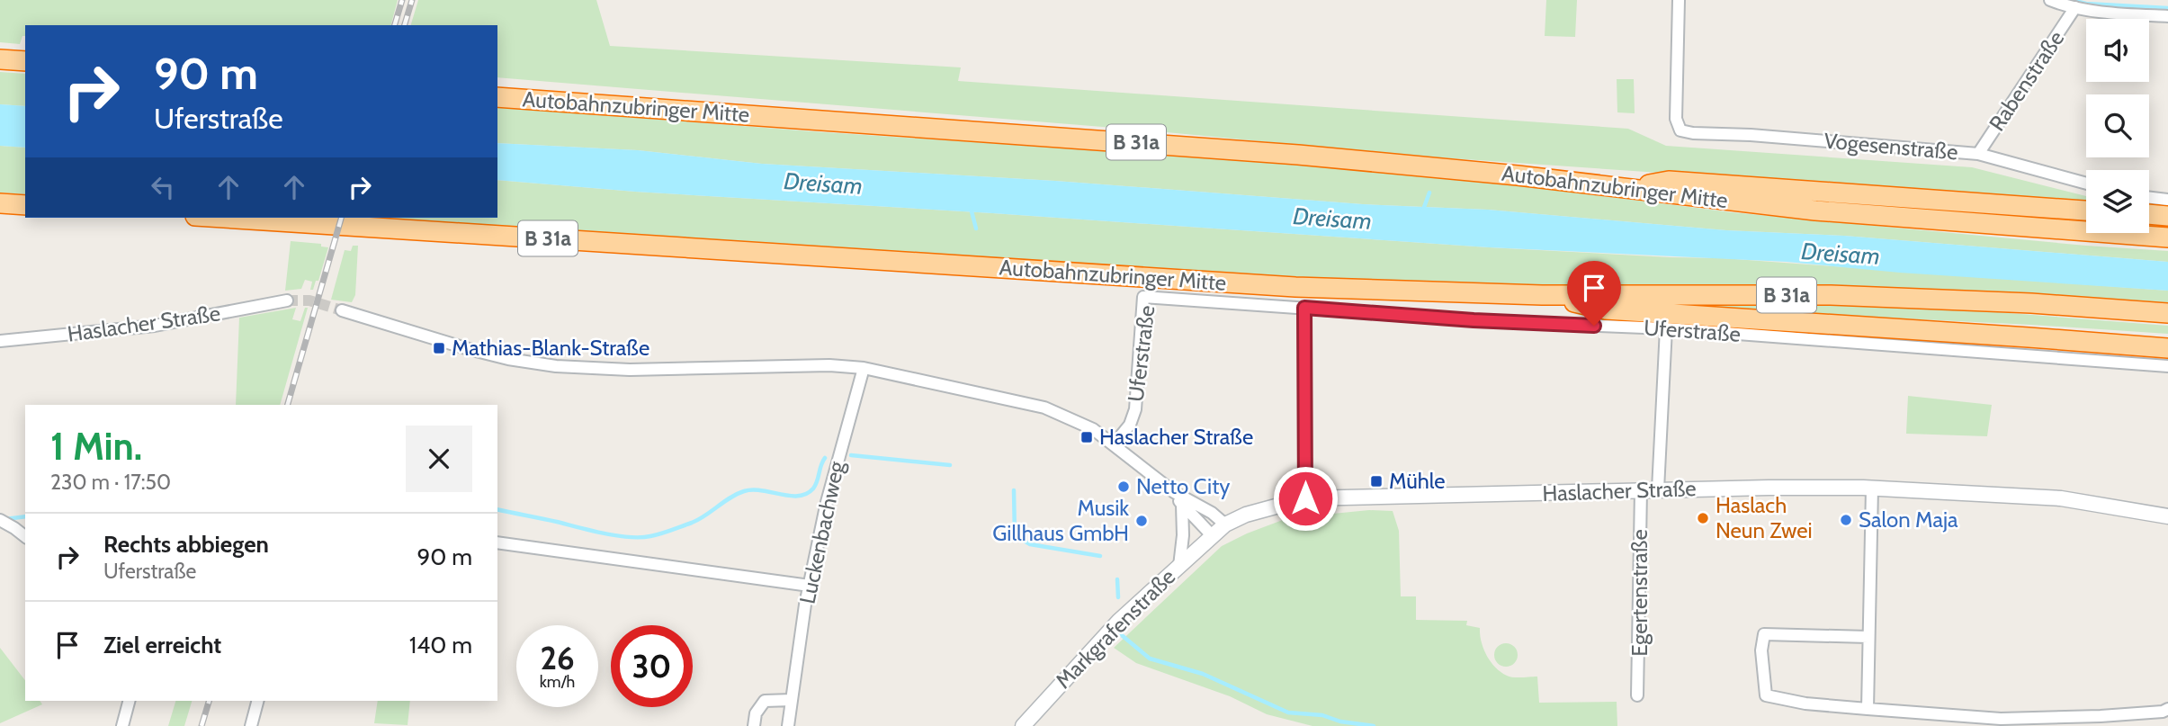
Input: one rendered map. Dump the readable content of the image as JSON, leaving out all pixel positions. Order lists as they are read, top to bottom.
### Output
{
  "streets": {
    "highway": ["Autobahnzubringer Mitte", "B 31a"],
    "street": [
      "Rabenstraße",
      "Vogesenstraße",
      "Haslacher Straße",
      "Uferstraße",
      "Luckenbachweg",
      "Egertenstraße",
      "Markgrafenstraße"
    ]
  },
  "crossings": [
    ["Rabenstraße", "Vogesenstraße"],
    ["Haslacher Straße", "Egertenstraße"],
    ["Haslacher Straße", "Markgrafenstraße"]
  ],
  "water": ["Dreisam"],
  "places": {
    "transit": ["Mathias-Blank-Straße", "Haslacher Straße", "Mühle"],
    "other": [
      "Netto City",
      "Haslach Neun Zwei",
      "Salon Maja",
      "Musik Gillhaus GmbH"
    ]
  },
  "page": {
    "turn": ["90 m", "Uferstraße"],
    "heading": ["1 Min.", "230 m · 17:50"],
    "list": [
      {
        "name": "Rechts abbiegen",
        "note": "Uferstraße",
        "value": "90 m"
      },
      {
        "name": "Ziel erreicht",
        "value": "140 m"
      }
    ],
    "speed": "26 km/h",
    "limit": "30"
  }
}
